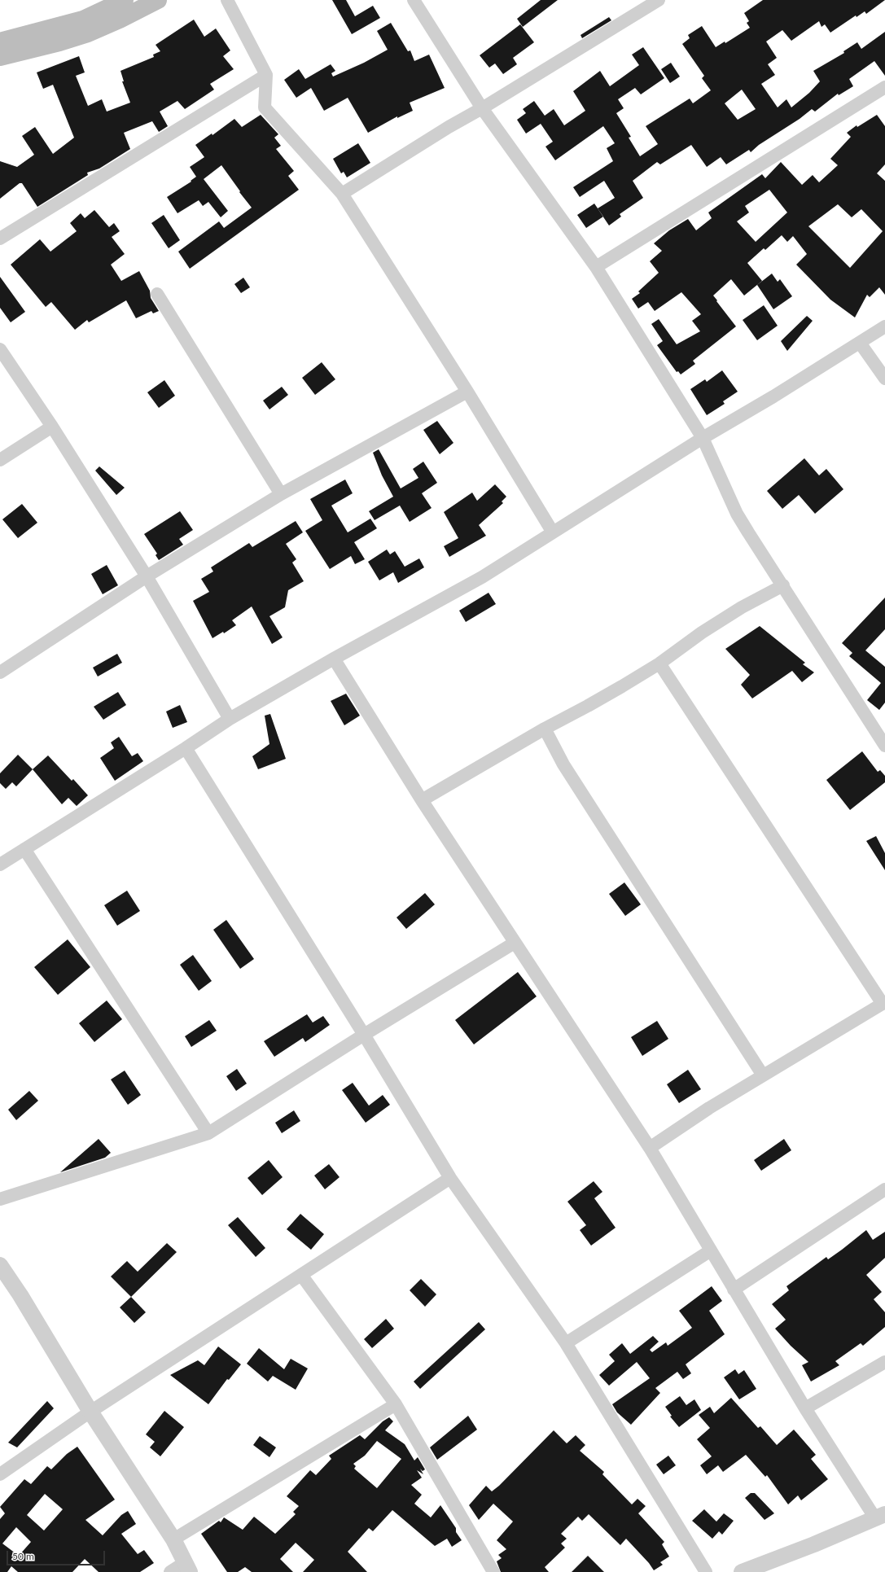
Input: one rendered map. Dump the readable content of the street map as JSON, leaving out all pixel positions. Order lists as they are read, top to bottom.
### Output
{
  "scale_bar": "50 m"
}
